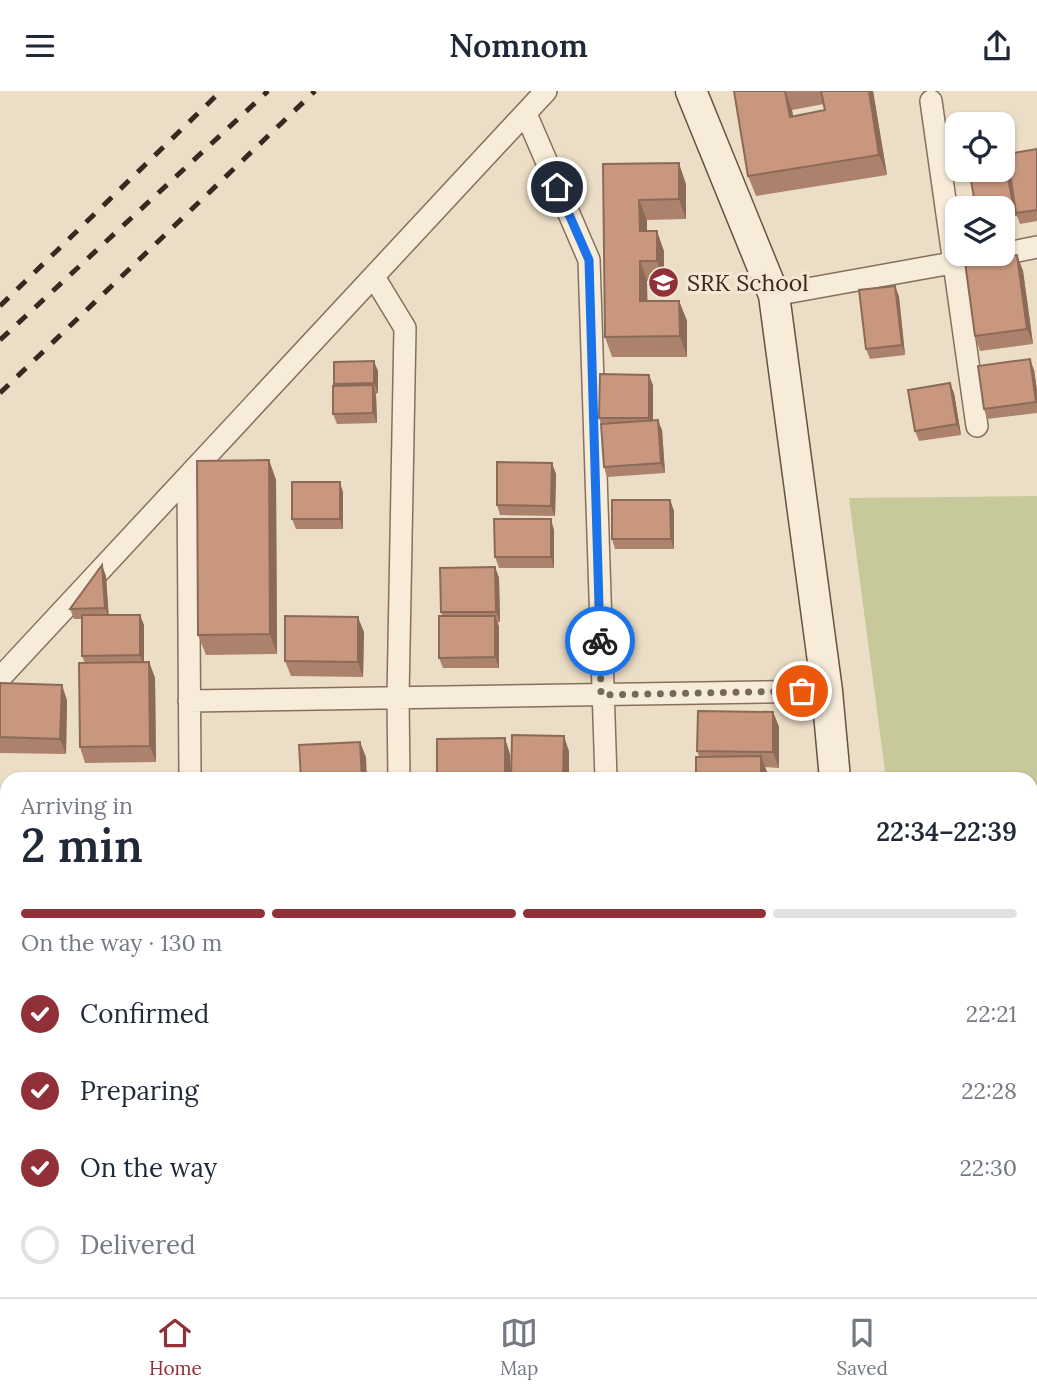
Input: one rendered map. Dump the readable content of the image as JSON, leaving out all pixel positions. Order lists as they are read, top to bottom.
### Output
{
  "places": {
    "school or university": ["SRK School"]
  },
  "page": {
    "header": "Nomnom",
    "heading": ["2 min", "Arriving in", "22:34–22:39"],
    "bar": "On the way · 130 m",
    "list": [
      ["Confirmed", "22:21"],
      ["Preparing", "22:28"],
      ["On the way", "22:30"],
      "Delivered"
    ],
    "tabs": ["Home", "Map", "Saved"]
  }
}
